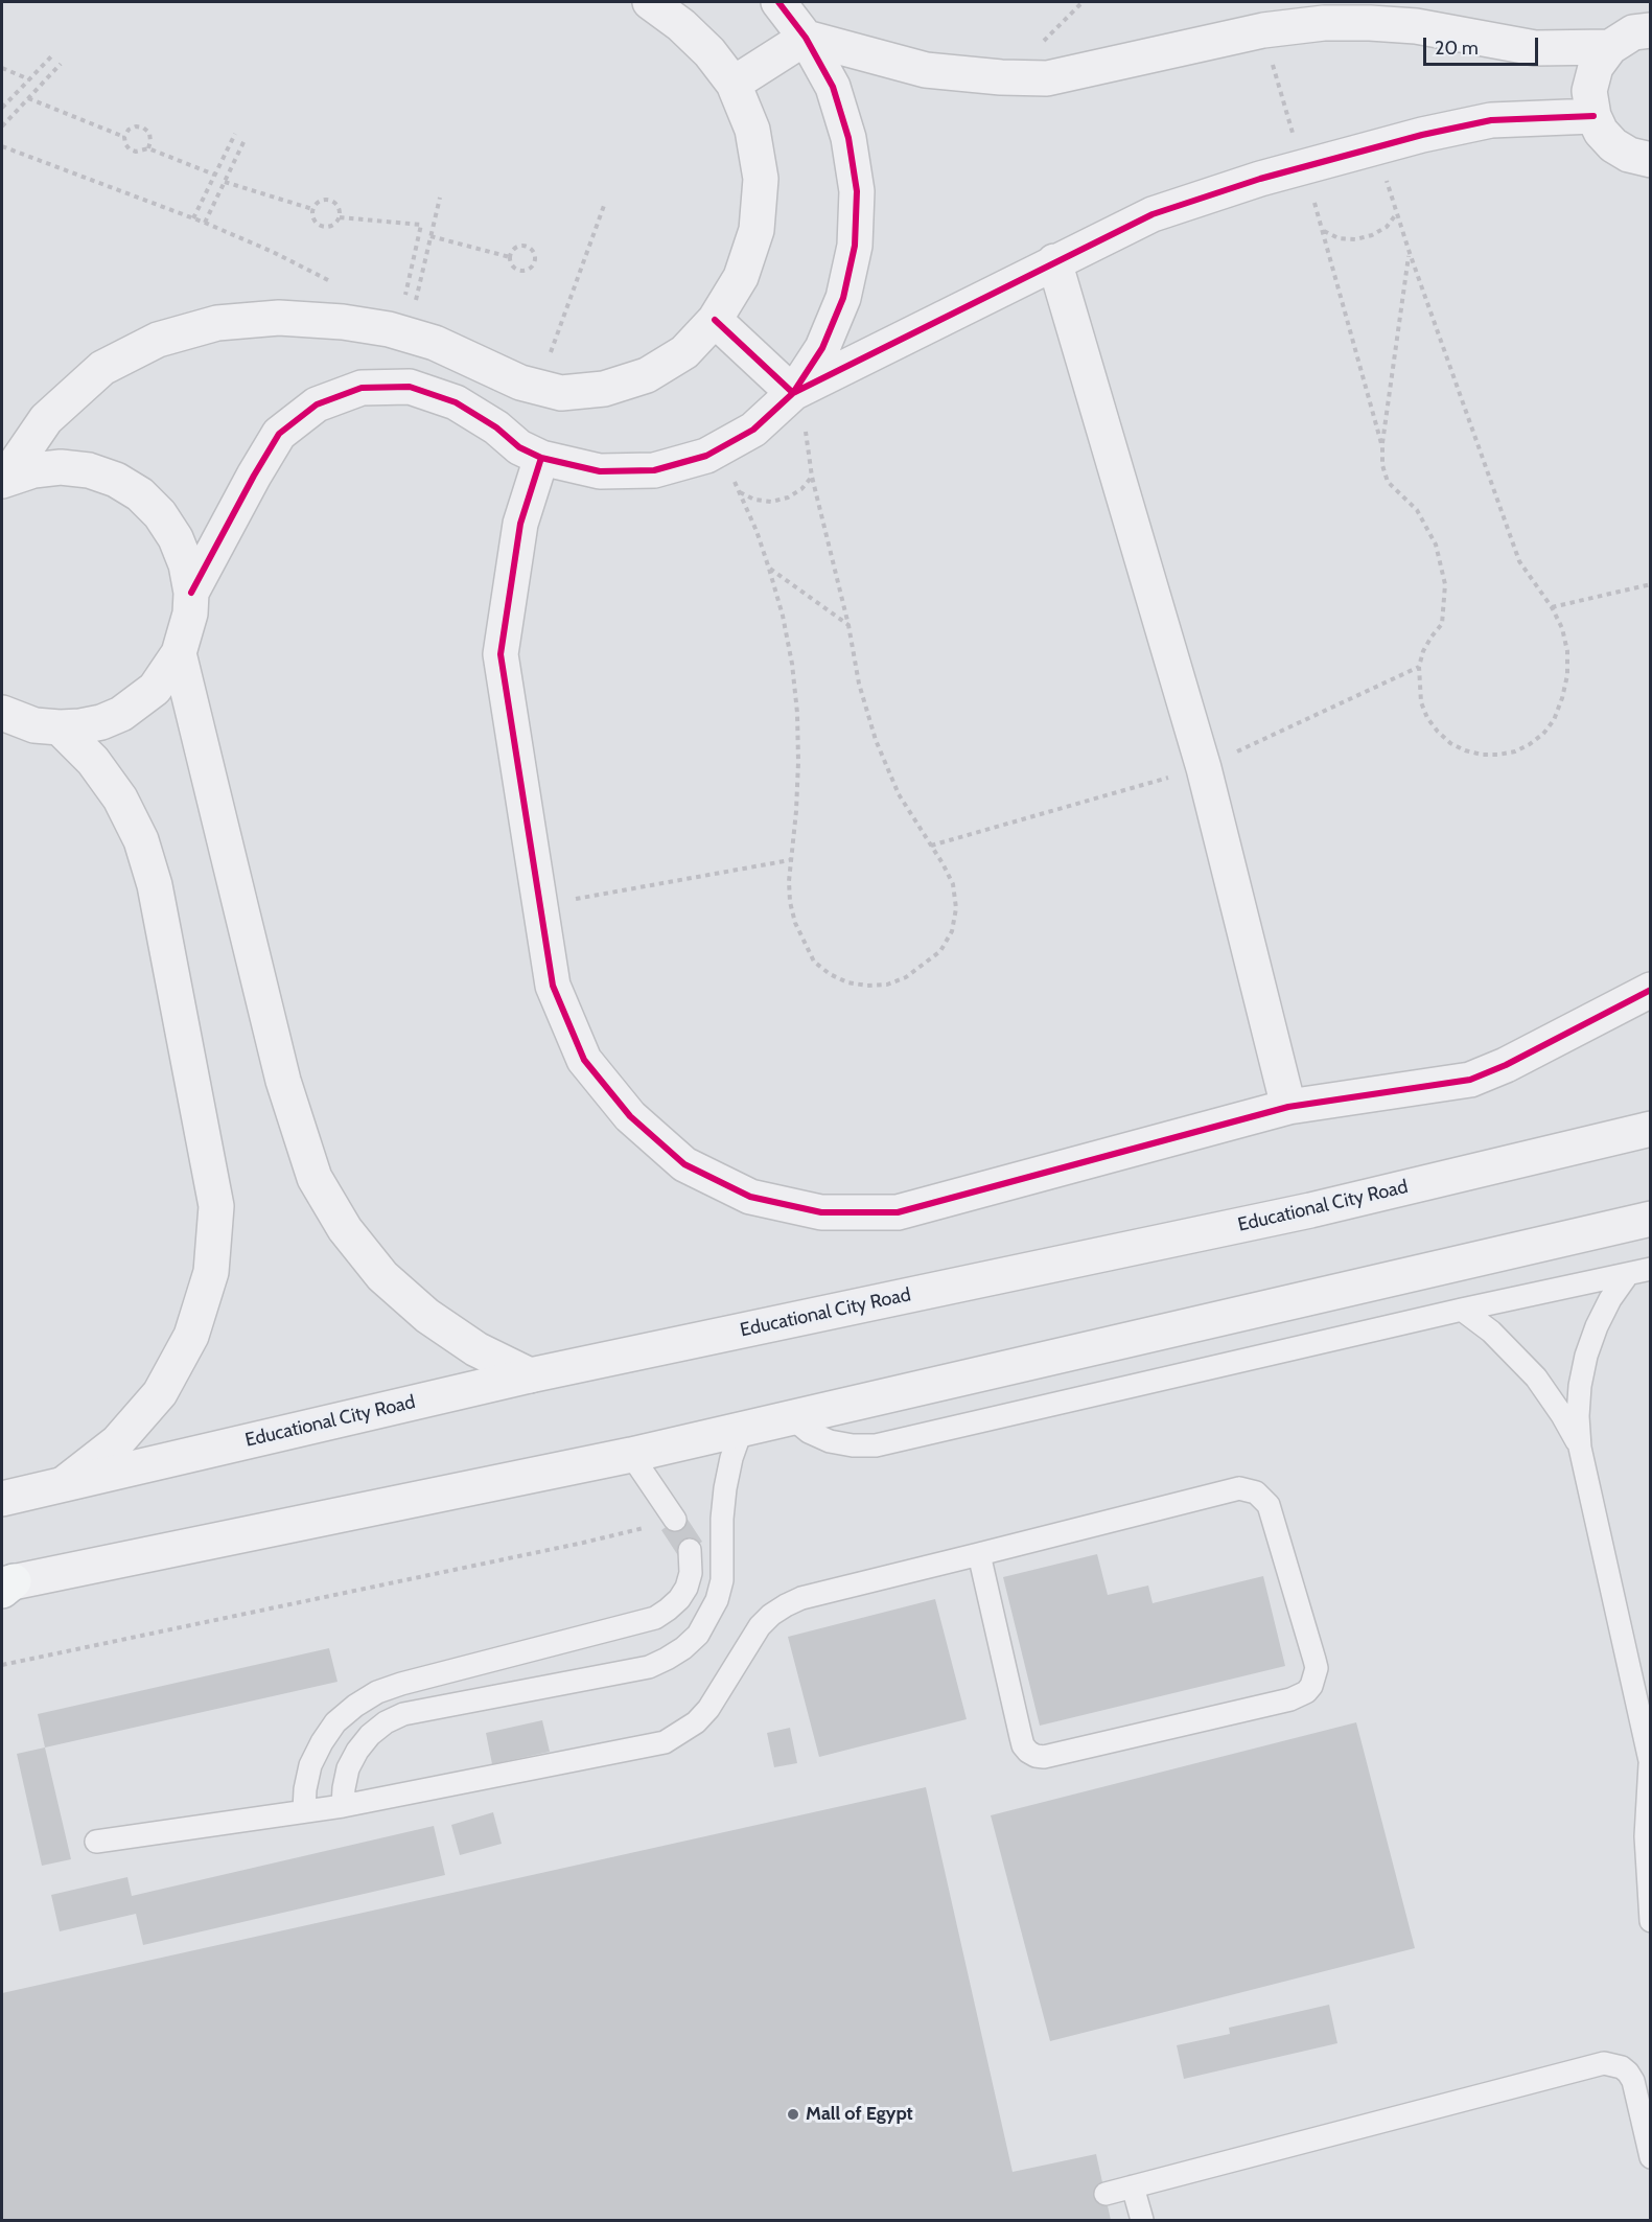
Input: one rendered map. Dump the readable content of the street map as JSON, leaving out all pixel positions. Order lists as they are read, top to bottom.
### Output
{
  "streets": {
    "street": ["Educational City Road"]
  },
  "places": ["Mall of Egypt"],
  "scale_bar": "20 m"
}
